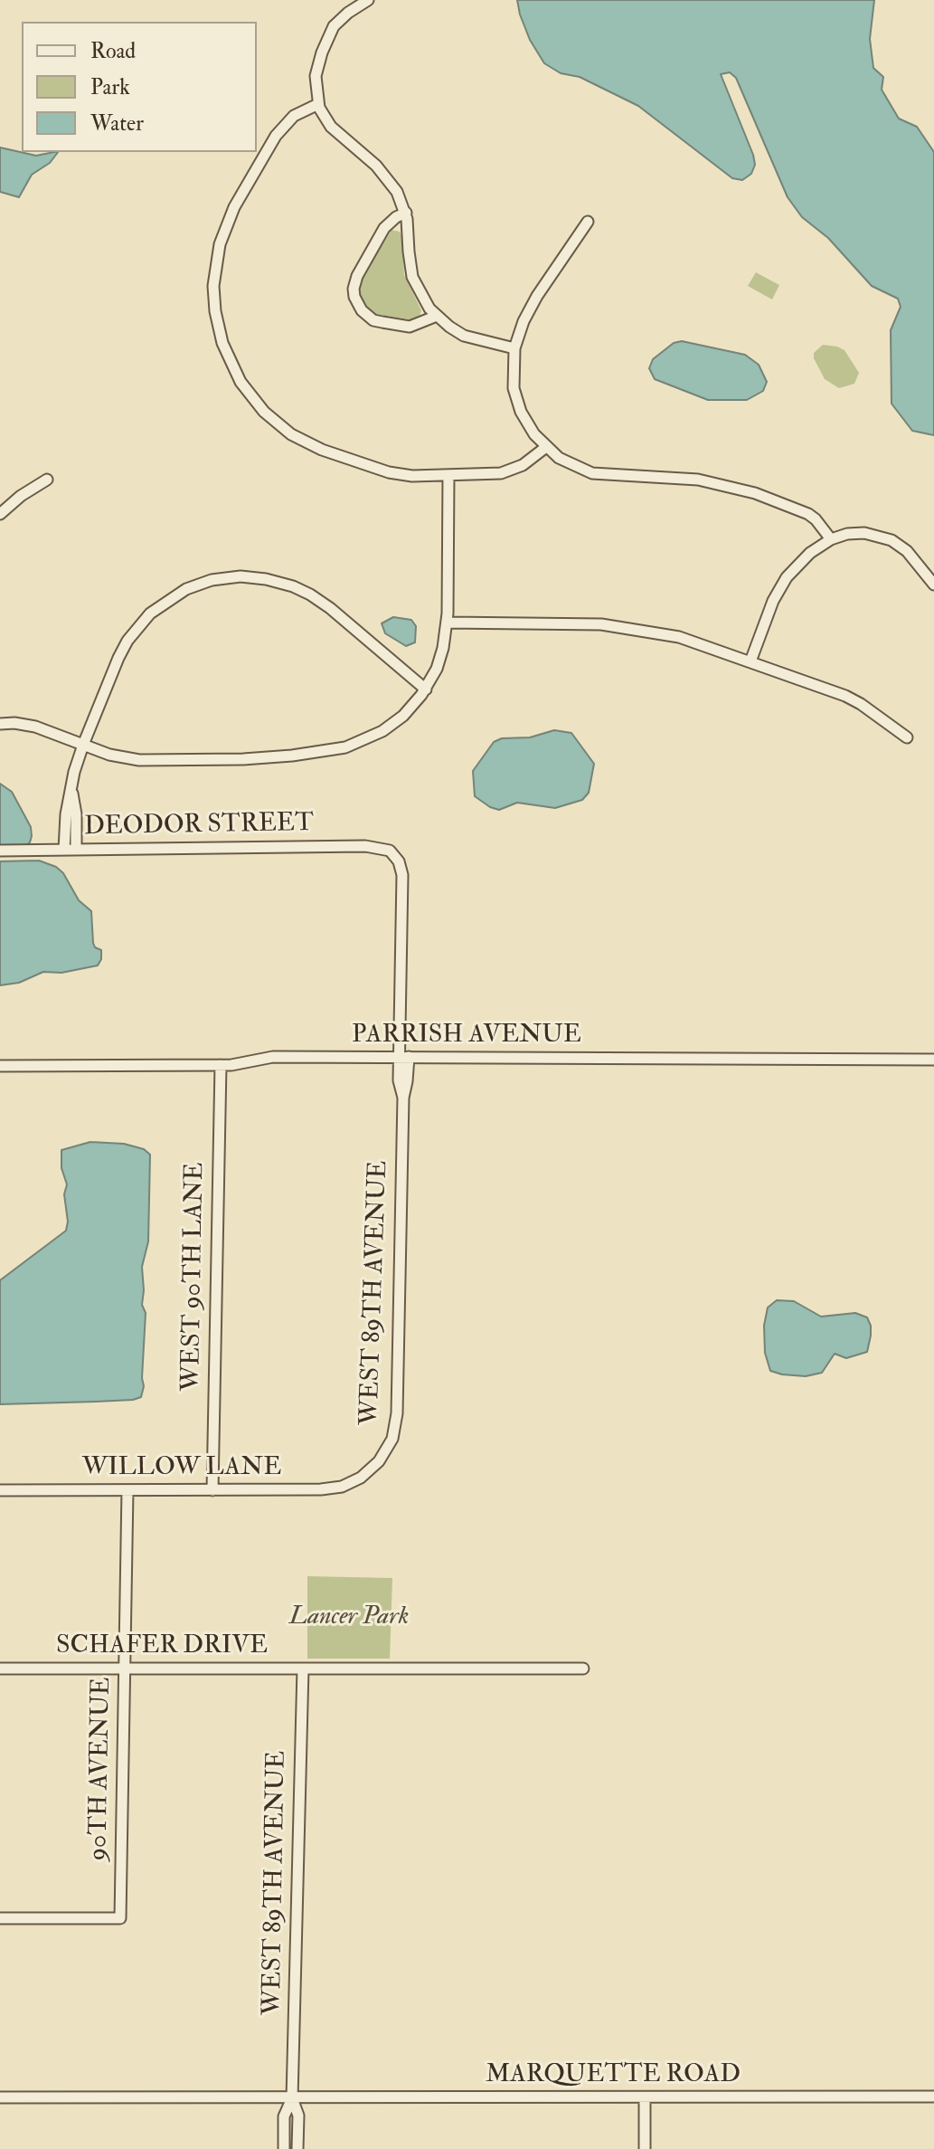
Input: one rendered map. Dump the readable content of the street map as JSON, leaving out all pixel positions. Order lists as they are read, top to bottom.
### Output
{
  "streets": {
    "street": [
      "DEODOR STREET",
      "PARRISH AVENUE",
      "WEST 90TH LANE",
      "WEST 89TH AVENUE",
      "WILLOW LANE",
      "SCHAFER DRIVE",
      "90TH AVENUE",
      "MARQUETTE ROAD"
    ]
  },
  "crossings": [
    ["DEODOR STREET", "WEST 89TH AVENUE"],
    ["PARRISH AVENUE", "WEST 90TH LANE"],
    ["PARRISH AVENUE", "WEST 89TH AVENUE"],
    ["WEST 90TH LANE", "WILLOW LANE"],
    ["WEST 89TH AVENUE", "WILLOW LANE"],
    ["WEST 89TH AVENUE", "SCHAFER DRIVE"],
    ["WEST 89TH AVENUE", "MARQUETTE ROAD"],
    ["WILLOW LANE", "90TH AVENUE"],
    ["SCHAFER DRIVE", "90TH AVENUE"]
  ],
  "parks": ["Lancer Park"],
  "legend": ["Road", "Park", "Water"]
}
